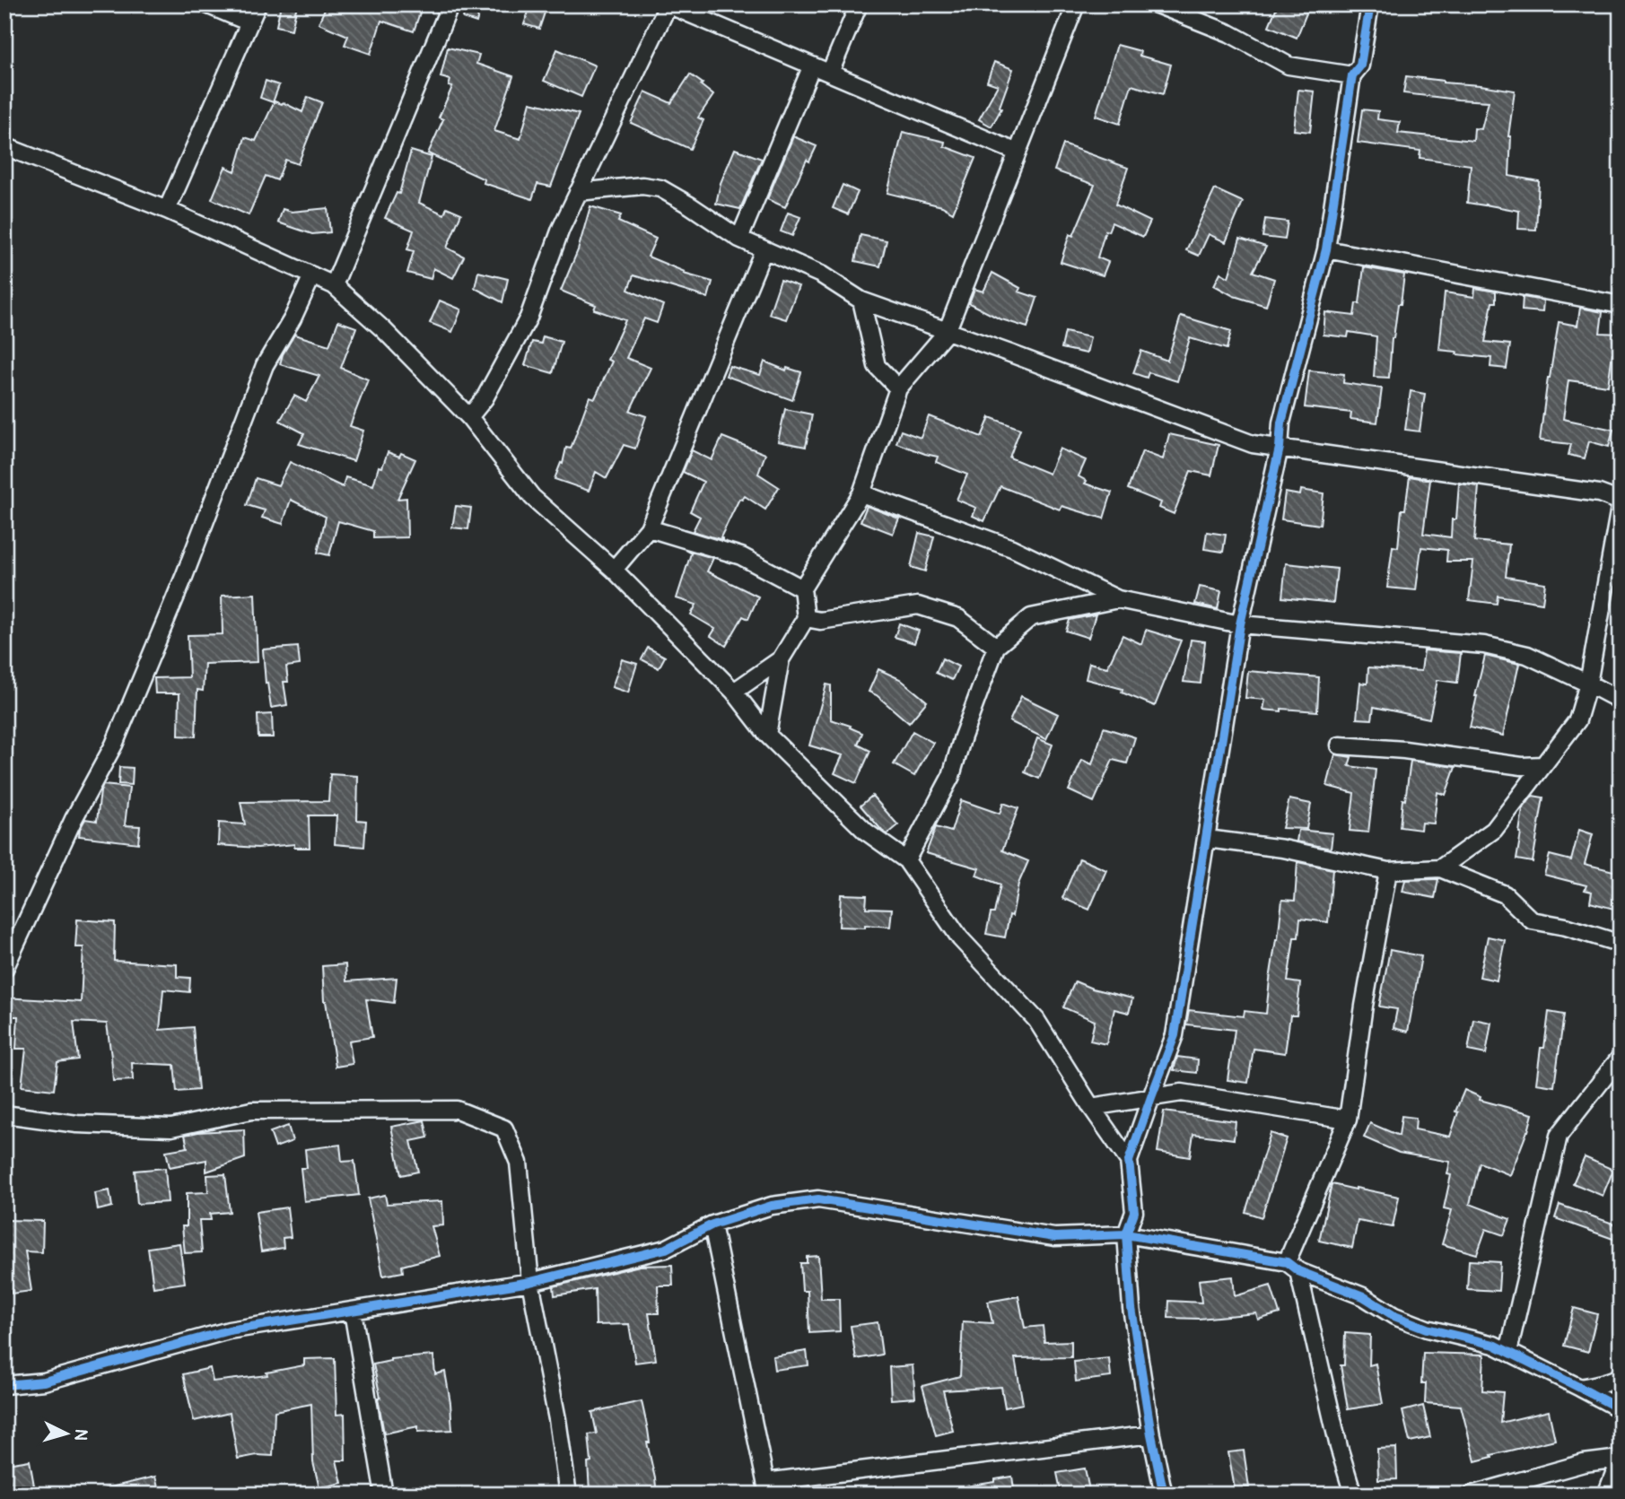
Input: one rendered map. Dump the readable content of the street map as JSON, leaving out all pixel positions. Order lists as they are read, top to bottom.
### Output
{
  "north": "right"
}
